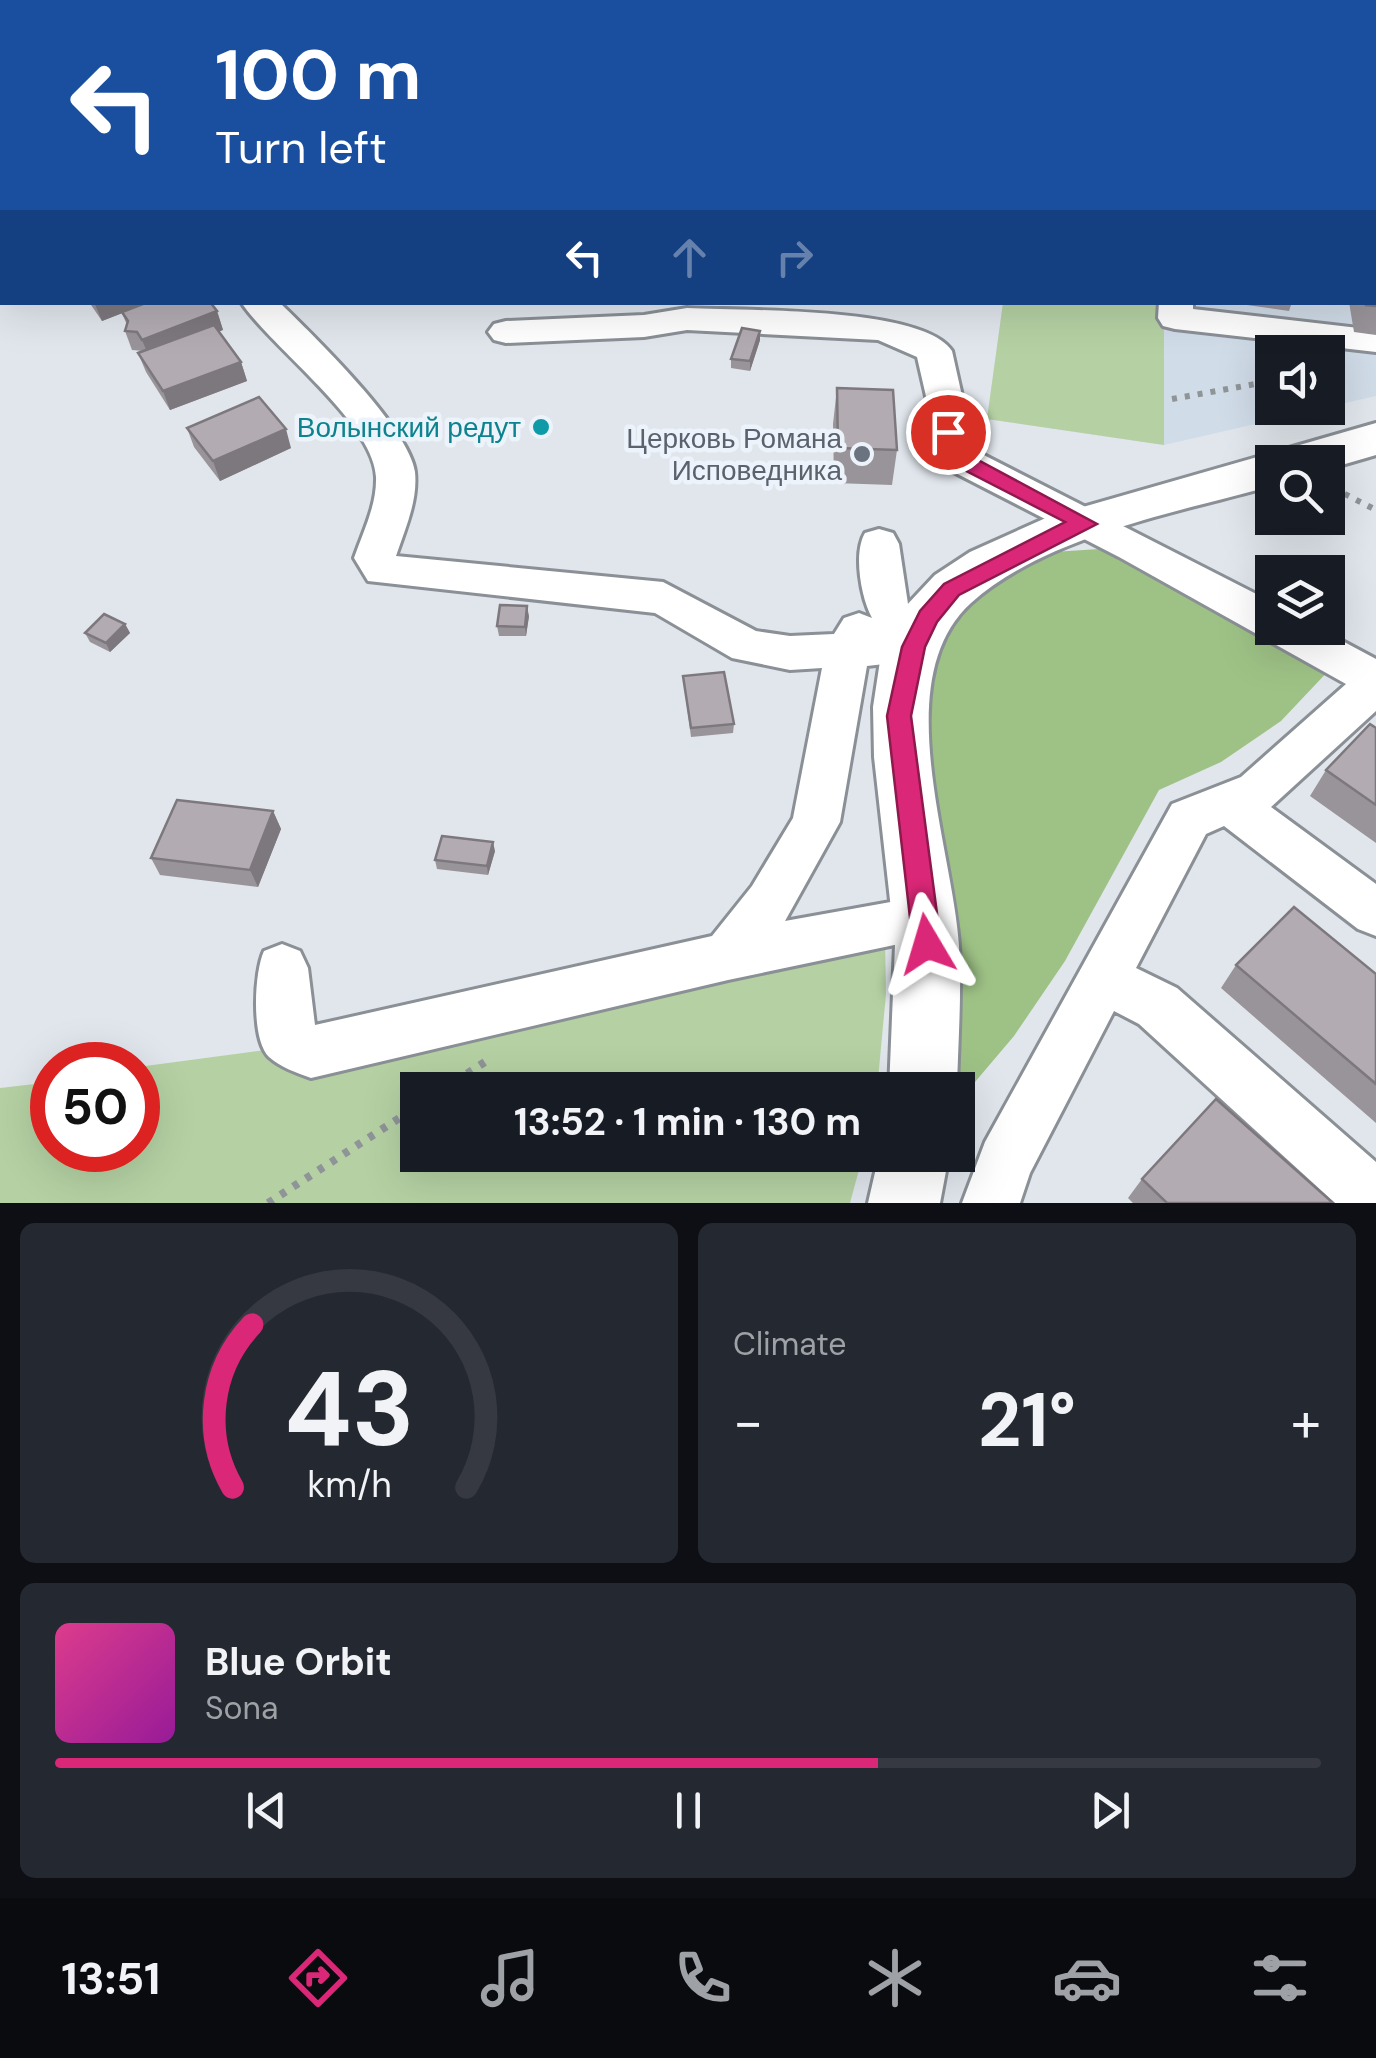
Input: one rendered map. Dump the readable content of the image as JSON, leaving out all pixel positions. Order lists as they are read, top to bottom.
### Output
{
  "places": ["Волынский редут", "Церковь Романа Исповедника"],
  "page": {
    "turn": ["100 m", "Turn left"],
    "limit": "50",
    "trip": "13:52 · 1 min · 130 m",
    "tile": "Climate",
    "heat": ["−", "21°", "+"],
    "song": ["Blue Orbit", "Sona"],
    "tabs": "13:51",
    "gauge": ["43", "km/h"]
  }
}
